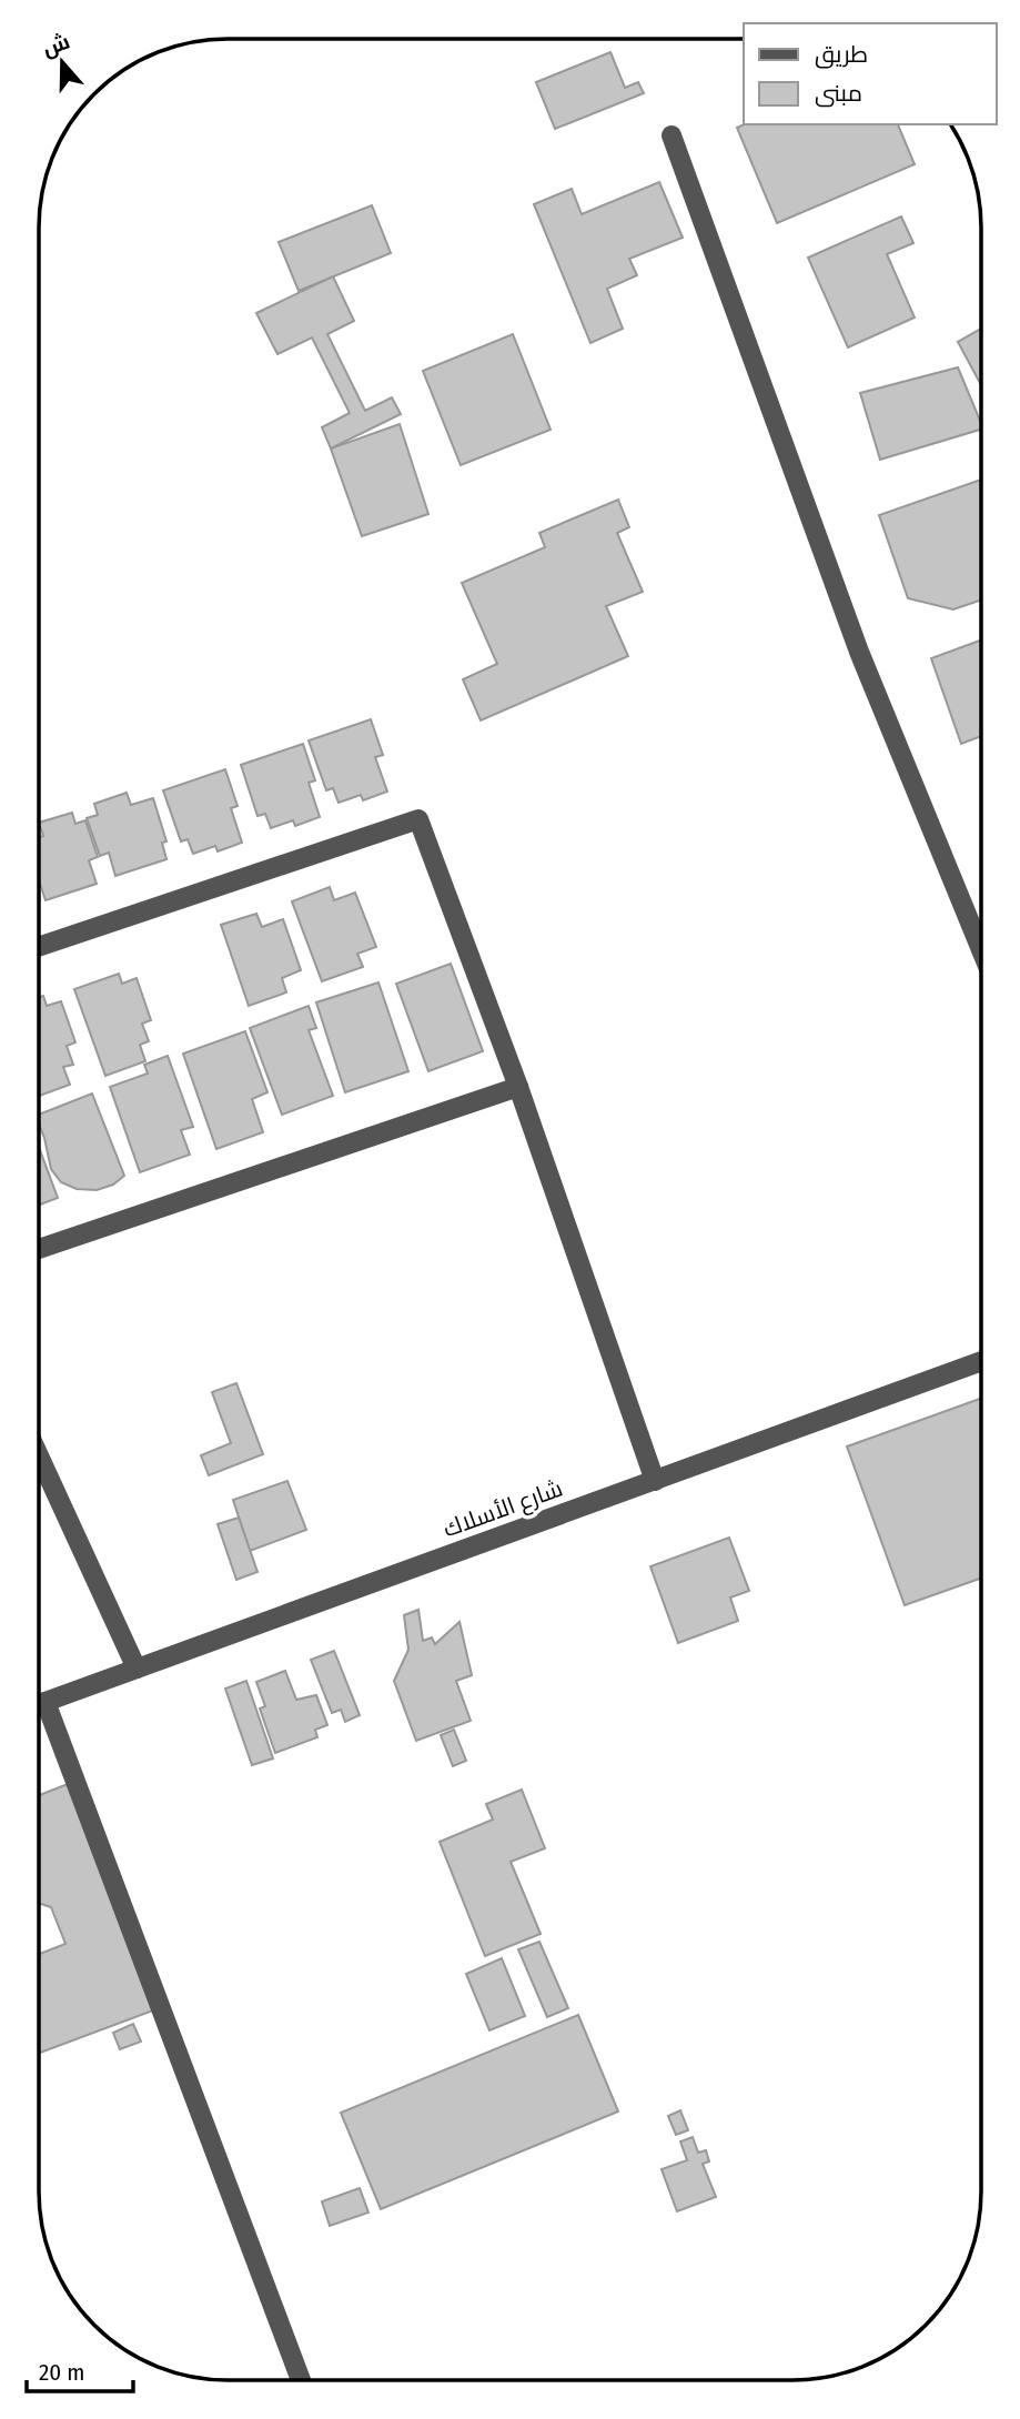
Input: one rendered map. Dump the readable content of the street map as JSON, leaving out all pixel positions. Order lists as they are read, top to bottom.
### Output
{
  "streets": {
    "street": ["شارع الأسلاك"]
  },
  "legend": ["طريق", "مبنى"],
  "scale_bar": "20 m",
  "north": "top"
}
